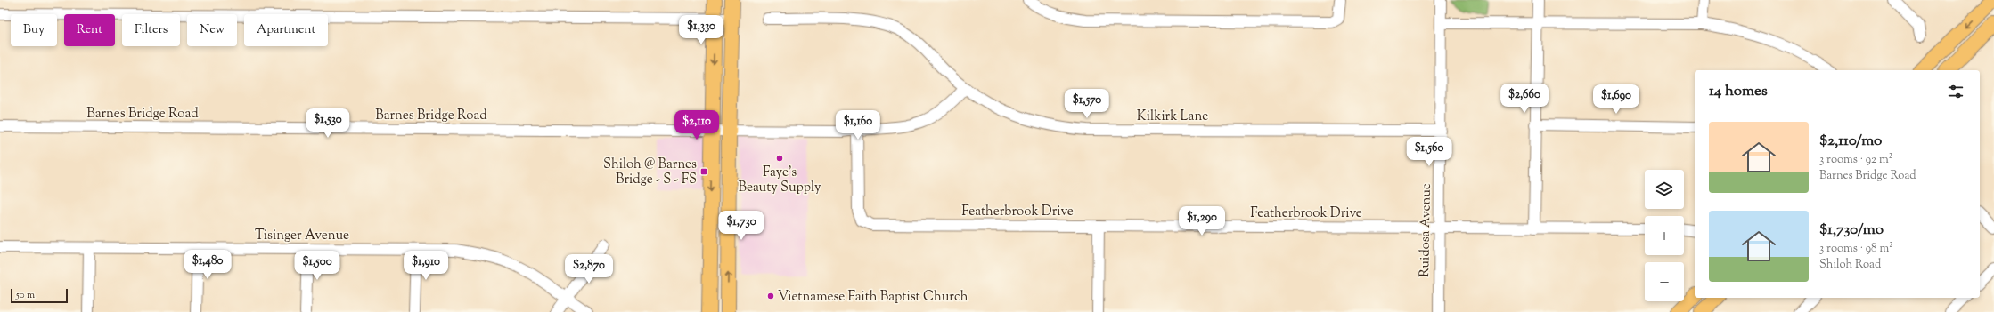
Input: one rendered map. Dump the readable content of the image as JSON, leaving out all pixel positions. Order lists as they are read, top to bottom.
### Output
{
  "streets": {
    "street": [
      "Barnes Bridge Road",
      "Kilkirk Lane",
      "Featherbrook Drive",
      "Ruidosa Avenue",
      "Tisinger Avenue"
    ]
  },
  "crossings": [
    ["Barnes Bridge Road", "Kilkirk Lane"],
    ["Barnes Bridge Road", "Featherbrook Drive"],
    ["Kilkirk Lane", "Ruidosa Avenue"],
    ["Featherbrook Drive", "Ruidosa Avenue"]
  ],
  "places": {
    "other": ["Faye's Beauty Supply", "Vietnamese Faith Baptist Church"],
    "transit": ["Shiloh @ Barnes Bridge - S - FS"]
  },
  "scale_bar": "50 m",
  "page": {
    "chip": [
      "Buy",
      "Rent",
      "Filters",
      "New",
      "Apartment"
    ],
    "price": [
      "$1,330",
      "$2,660",
      "$1,690",
      "$1,570",
      "$1,530",
      "$2,110",
      "$1,160",
      "$1,560",
      "$1,290",
      "$1,730",
      "$1,480",
      "$1,500",
      "$1,910",
      "$2,870"
    ],
    "heading": "14 homes",
    "list": [
      {
        "name": "$2,110/mo",
        "note": "3 rooms · 92 m² · Barnes Bridge Road"
      },
      {
        "name": "$1,730/mo",
        "note": "3 rooms · 98 m² · Shiloh Road"
      }
    ],
    "map_buttons": ["+", "−"],
    "scale": "50 m"
  }
}
